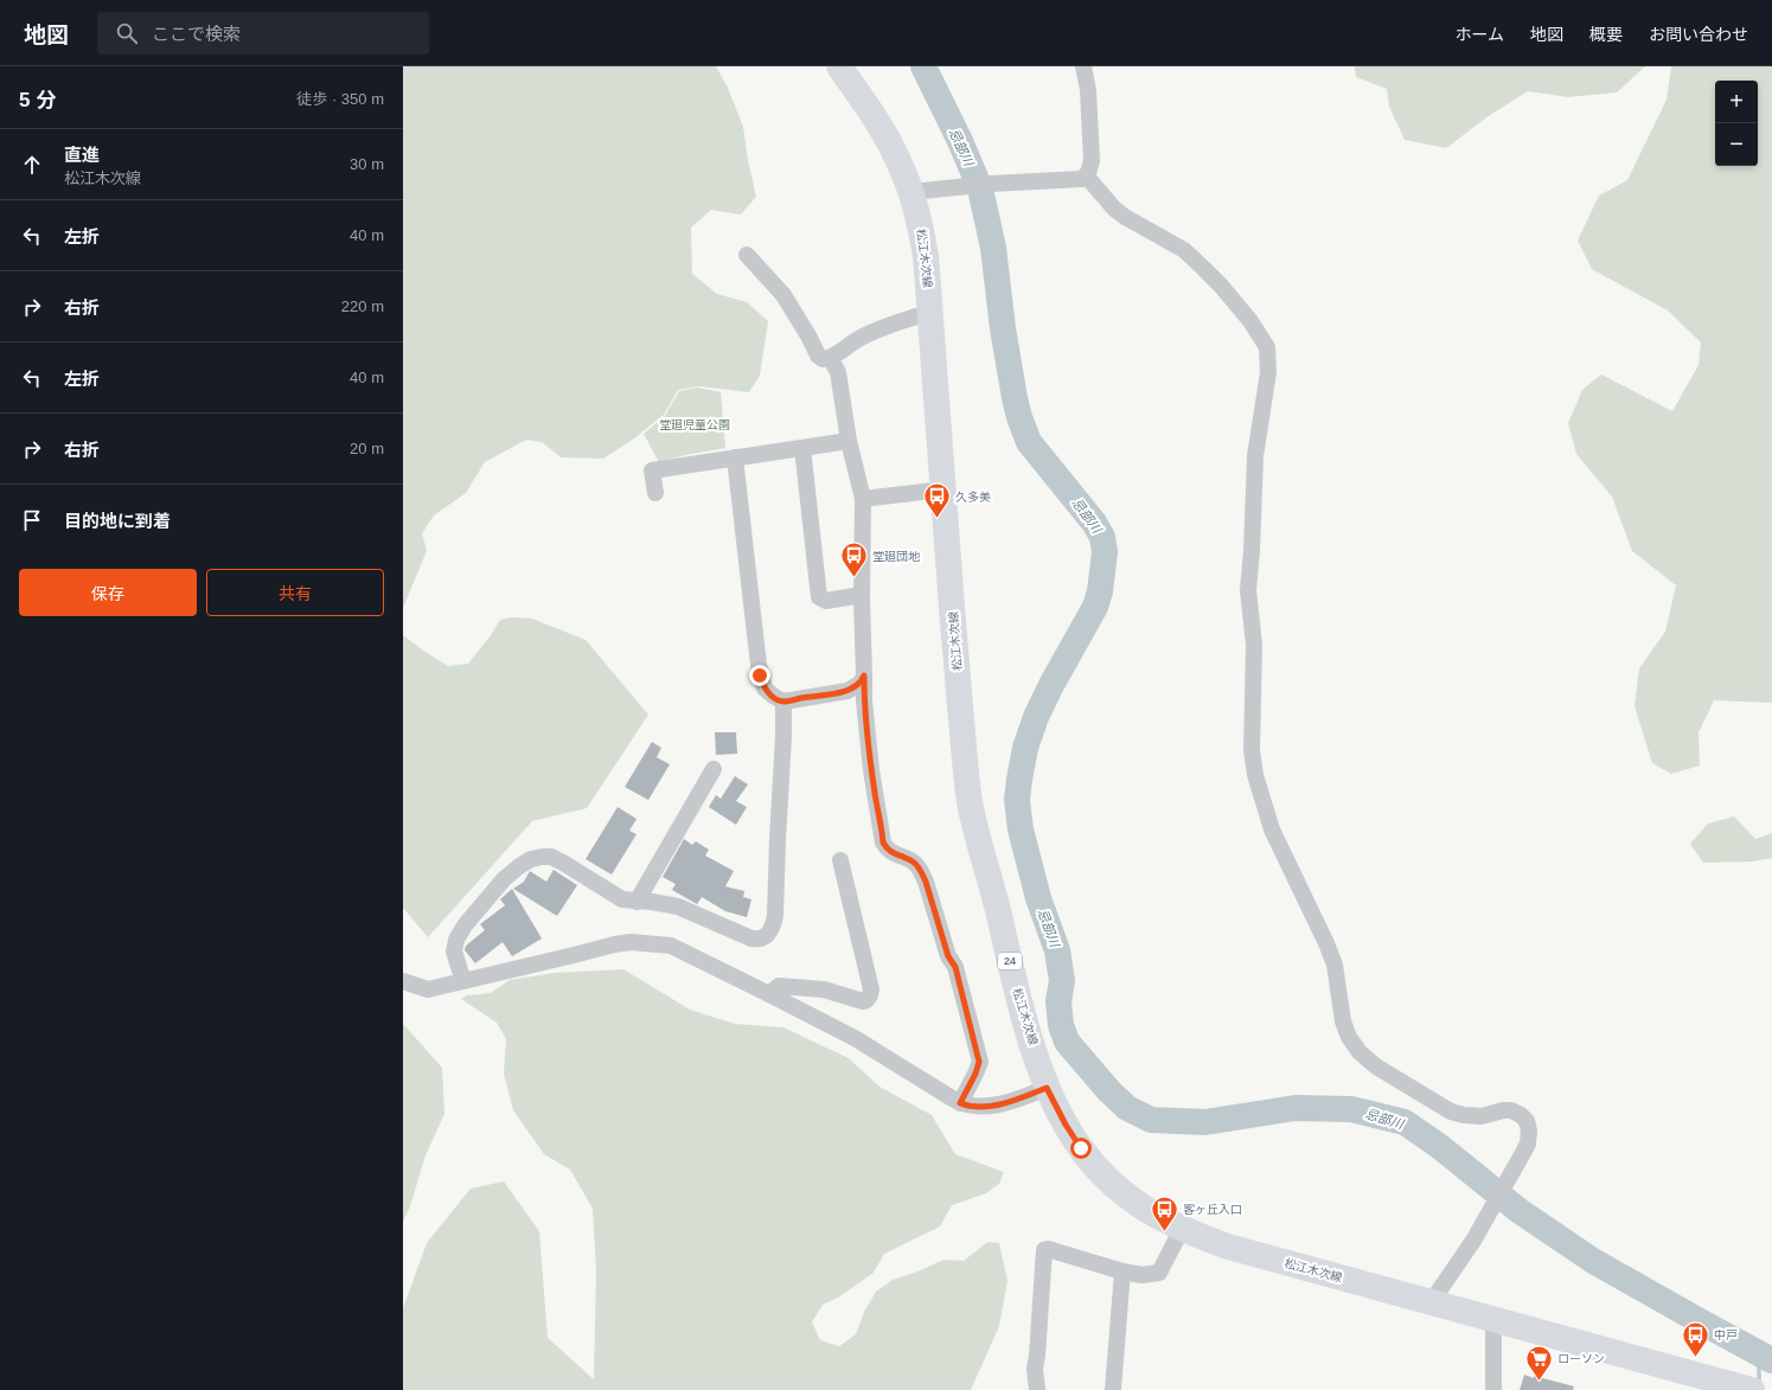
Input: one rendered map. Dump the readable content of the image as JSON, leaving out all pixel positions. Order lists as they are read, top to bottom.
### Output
{
  "streets": {
    "main road": ["松江木次線", "24"]
  },
  "water": ["忌部川"],
  "parks": ["堂廻児童公園"],
  "places": {
    "bus stop": [
      "久多美",
      "堂廻団地",
      "客ヶ丘入口",
      "中戸"
    ],
    "supermarket": ["ローソン"]
  },
  "page": {
    "header": "地図",
    "search": "ここで検索",
    "nav": [
      "ホーム",
      "地図",
      "概要",
      "お問い合わせ"
    ],
    "heading": ["5 分", "徒歩 · 350 m"],
    "map_buttons": ["+", "−"],
    "list": [
      ["直進", "松江木次線", "30 m"],
      ["左折", "40 m"],
      ["右折", "220 m"],
      ["左折", "40 m"],
      ["右折", "20 m"],
      "目的地に到着"
    ],
    "buttons": ["保存", "共有"]
  }
}
